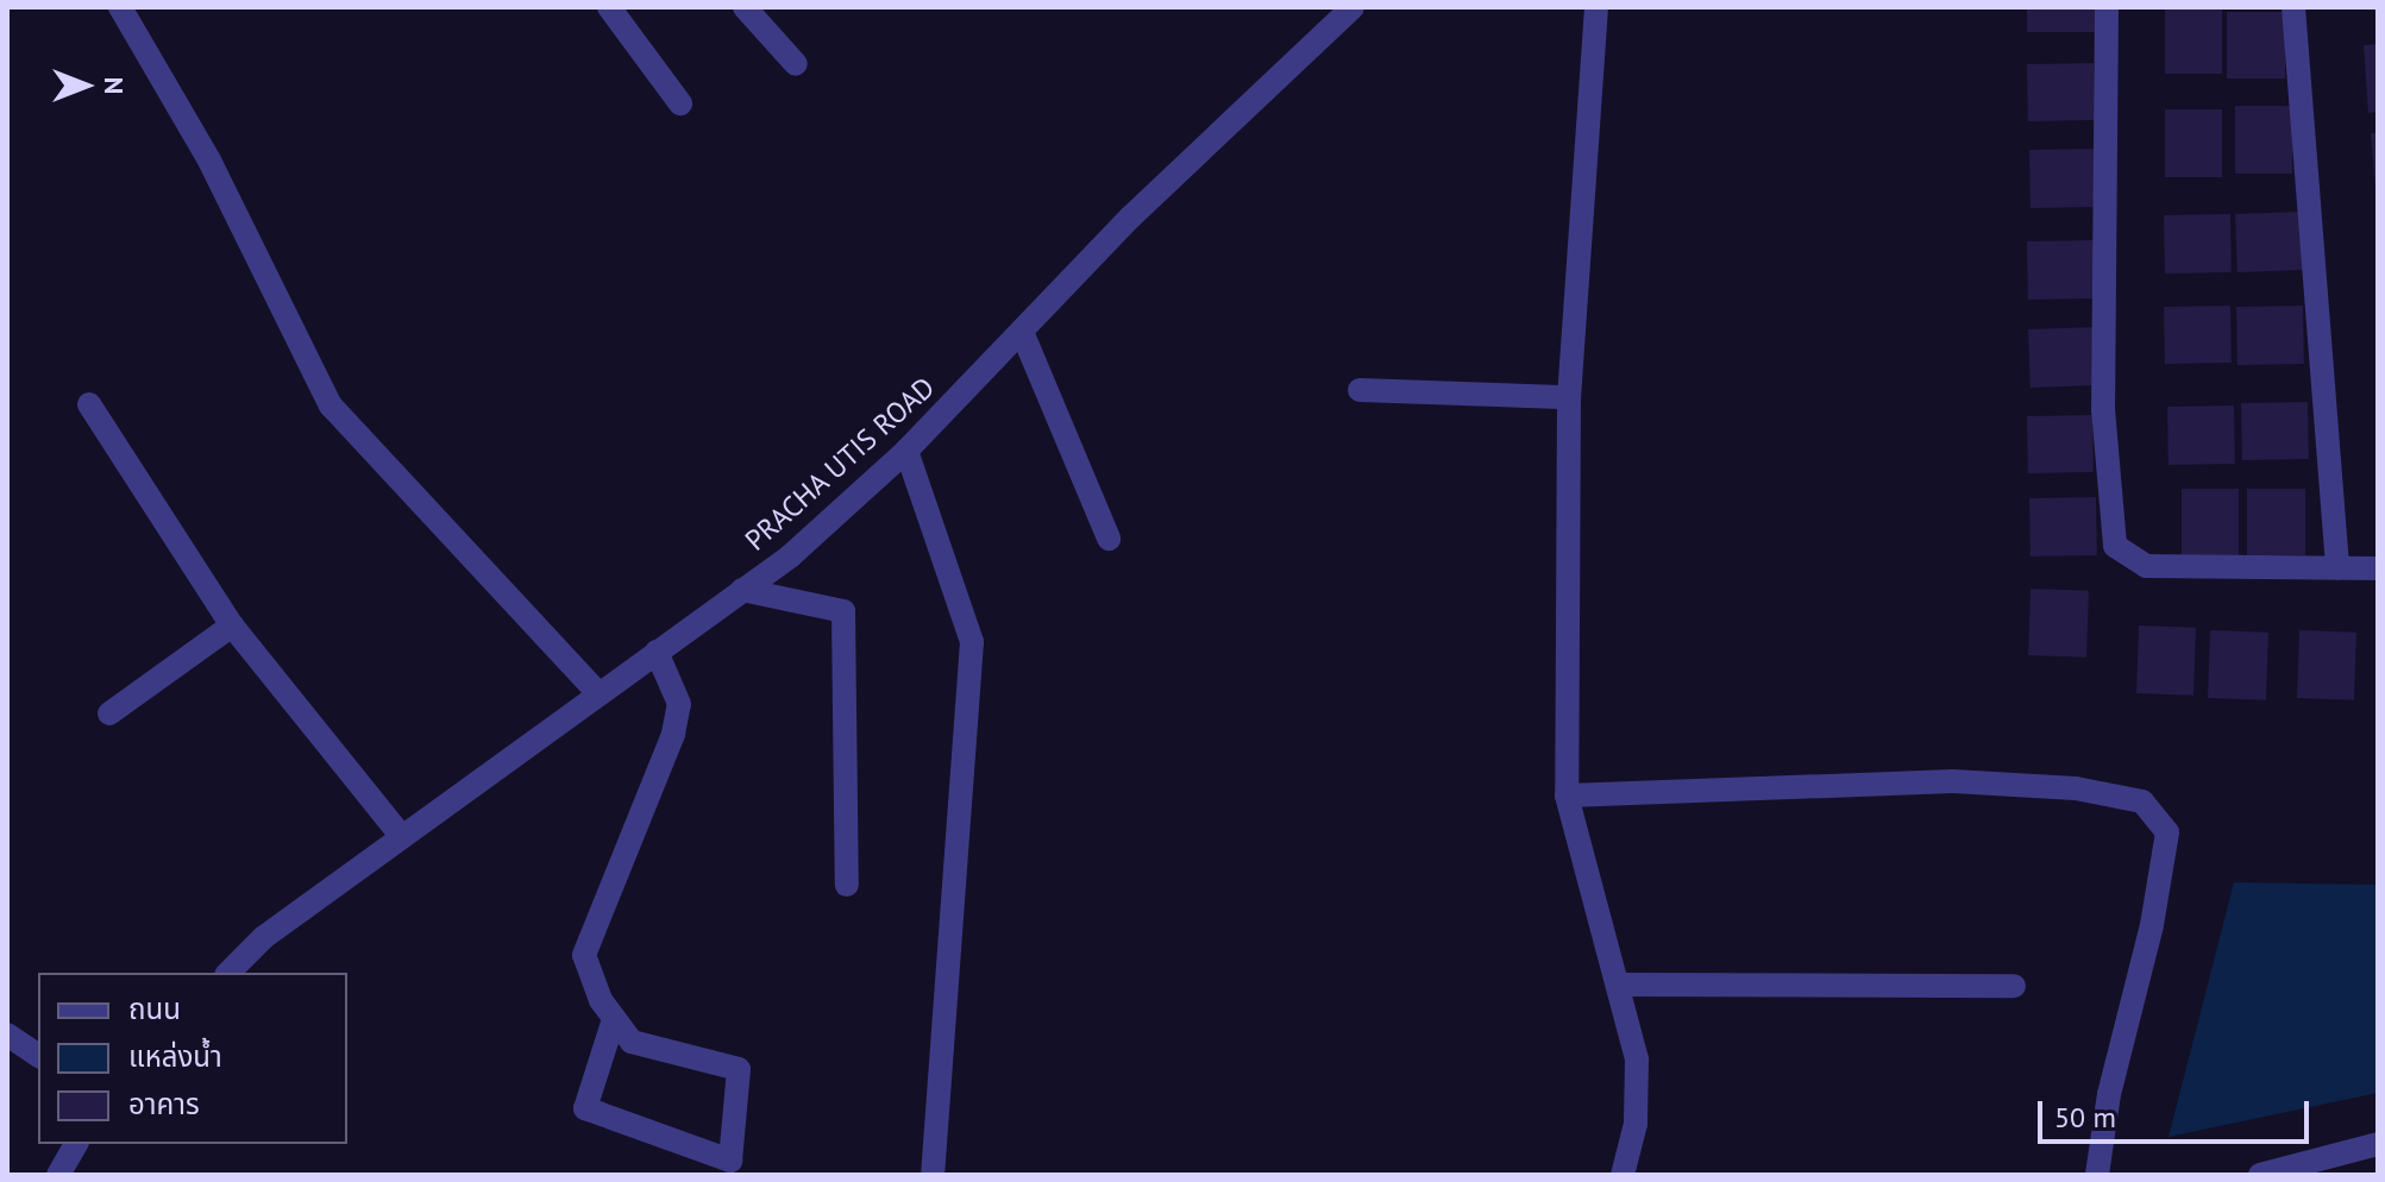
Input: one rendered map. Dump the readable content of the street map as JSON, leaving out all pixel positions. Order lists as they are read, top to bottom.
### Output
{
  "streets": {
    "street": ["PRACHA UTIS ROAD"]
  },
  "legend": ["ถนน", "แหล่งน้ำ", "อาคาร"],
  "scale_bar": "50 m",
  "north": "right"
}
